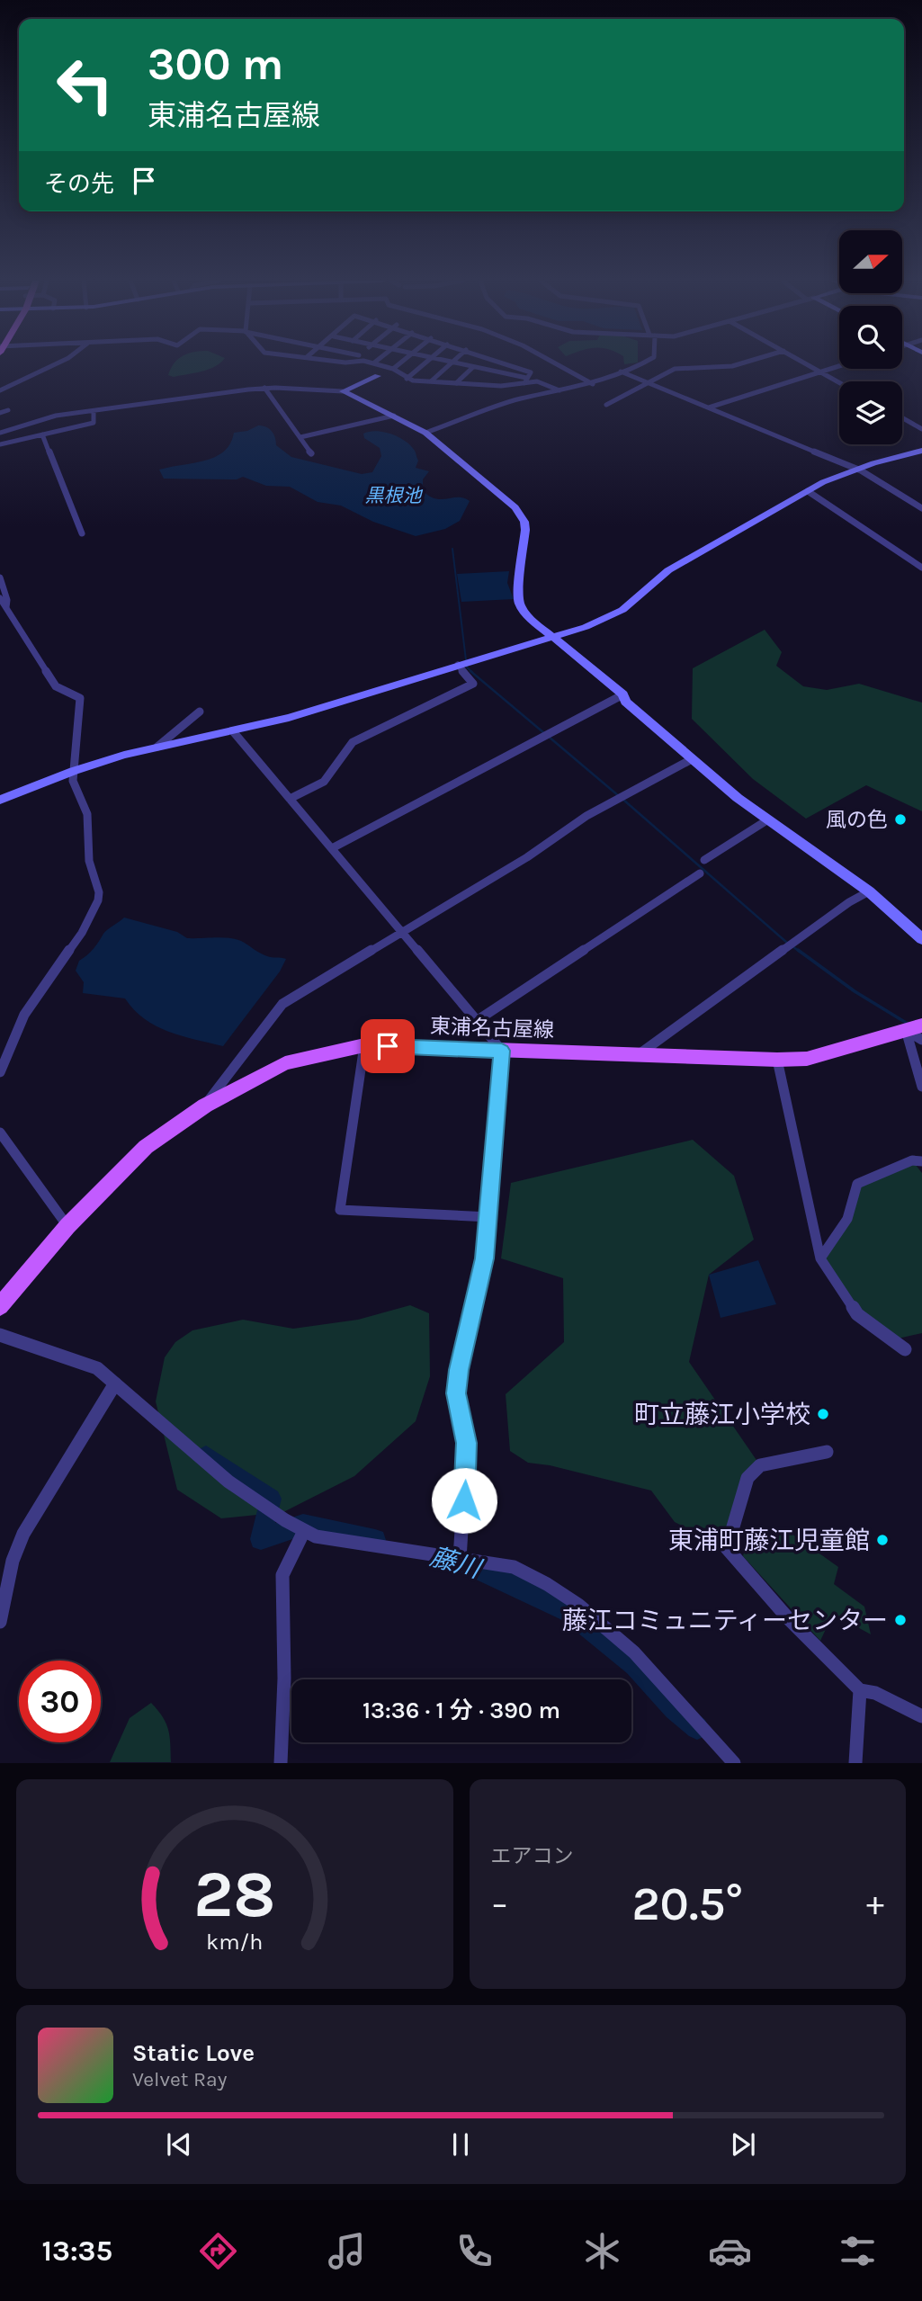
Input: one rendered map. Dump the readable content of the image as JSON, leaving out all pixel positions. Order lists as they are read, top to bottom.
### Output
{
  "streets": {
    "main road": ["東浦名古屋線"]
  },
  "water": ["黒根池", "藤川"],
  "places": [
    "風の色",
    "町立藤江小学校",
    "東浦町藤江児童館",
    "藤江コミュニティーセンター"
  ],
  "north": "right",
  "page": {
    "turn": ["300 m", "東浦名古屋線"],
    "then": "その先",
    "limit": "30",
    "trip": "13:36 · 1 分 · 390 m",
    "tile": "エアコン",
    "heat": ["−", "20.5°", "+"],
    "song": ["Static Love", "Velvet Ray"],
    "tabs": "13:35",
    "gauge": ["28", "km/h"]
  }
}
